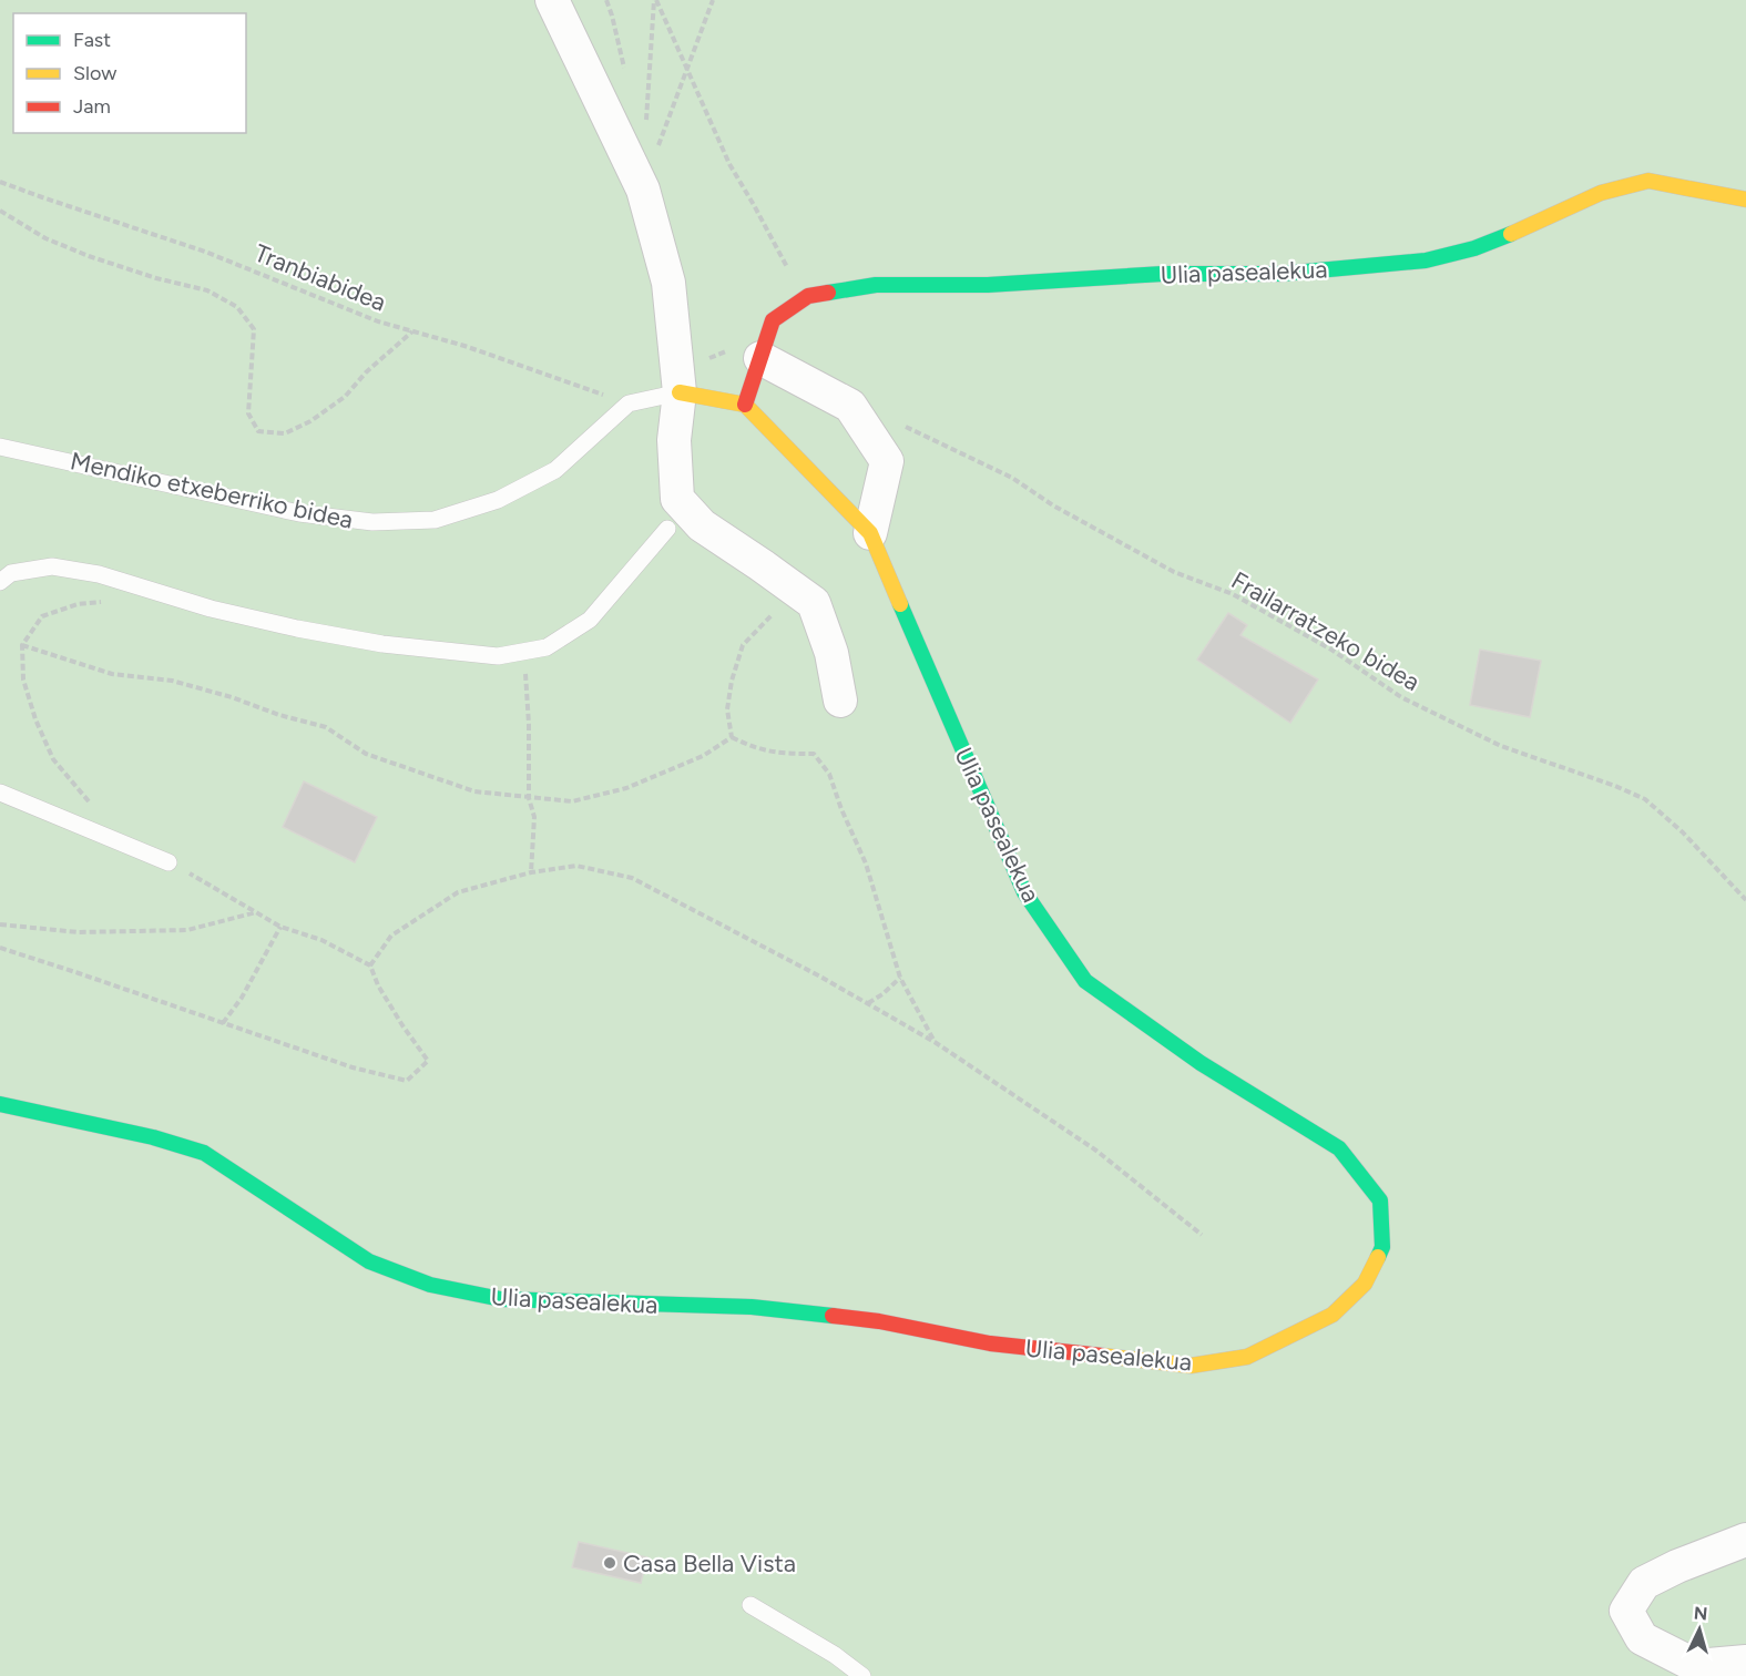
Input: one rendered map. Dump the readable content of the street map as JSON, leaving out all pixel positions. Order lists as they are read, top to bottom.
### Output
{
  "streets": {
    "street": ["Ulia pasealekua"],
    "lane": ["Mendiko etxeberriko bidea"],
    "path": ["Tranbiabidea", "Frailarratzeko bidea"]
  },
  "crossings": [
    ["Tranbiabidea", "Mendiko etxeberriko bidea"]
  ],
  "places": ["Casa Bella Vista"],
  "legend": ["Fast", "Slow", "Jam"],
  "north": "top"
}
